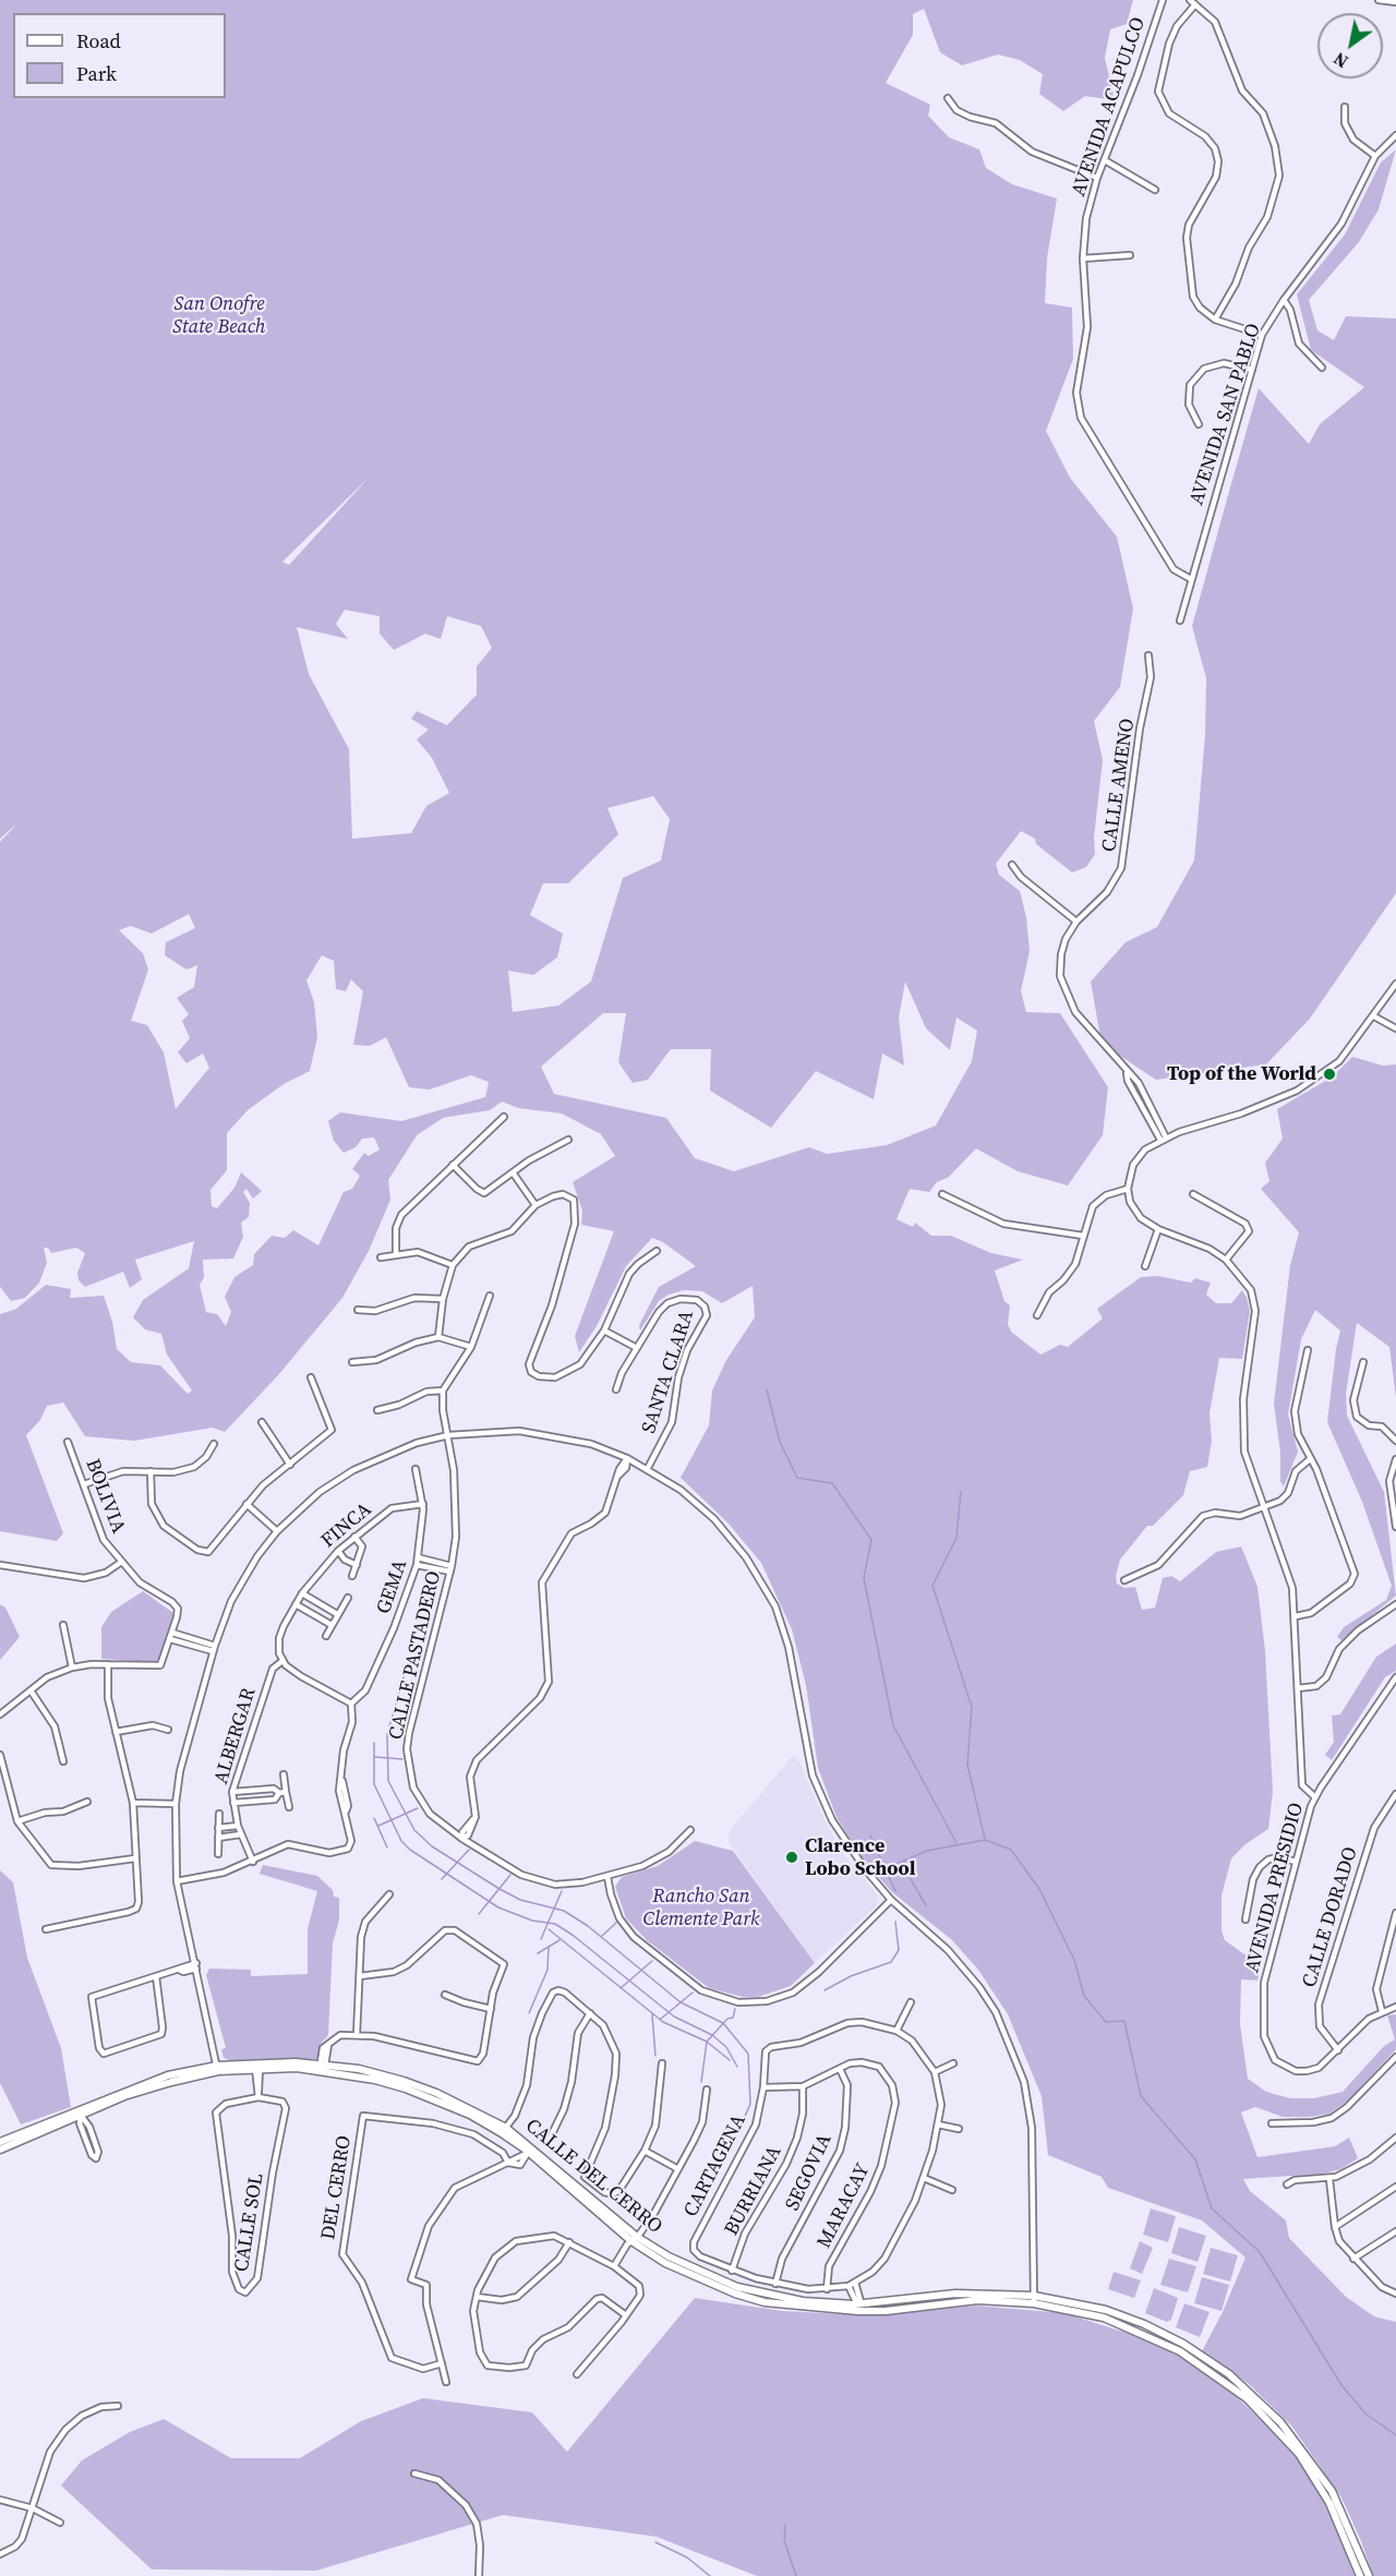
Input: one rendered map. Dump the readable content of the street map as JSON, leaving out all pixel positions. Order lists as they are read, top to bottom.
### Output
{
  "streets": {
    "main road": ["CALLE DEL CERRO"],
    "street": [
      "AVENIDA ACAPULCO",
      "AVENIDA SAN PABLO",
      "CALLE AMENO",
      "SANTA CLARA",
      "BOLIVIA",
      "FINCA",
      "GEMA",
      "CALLE PASTADERO",
      "ALBERGAR",
      "AVENIDA PRESIDIO",
      "CALLE DORADO",
      "CARTAGENA",
      "SEGOVIA",
      "DEL CERRO",
      "BURRIANA",
      "MARACAY",
      "CALLE SOL"
    ]
  },
  "crossings": [
    ["AVENIDA ACAPULCO", "AVENIDA SAN PABLO"],
    ["FINCA", "GEMA"],
    ["FINCA", "ALBERGAR"],
    ["AVENIDA PRESIDIO", "CALLE DORADO"],
    ["CARTAGENA", "BURRIANA"],
    ["CARTAGENA", "MARACAY"],
    ["SEGOVIA", "MARACAY"],
    ["BURRIANA", "MARACAY"]
  ],
  "parks": ["San Onofre State Beach", "Rancho San Clemente Park"],
  "places": ["Top of the World", "Clarence Lobo School"],
  "legend": ["Road", "Park"],
  "north": "bottom left"
}
